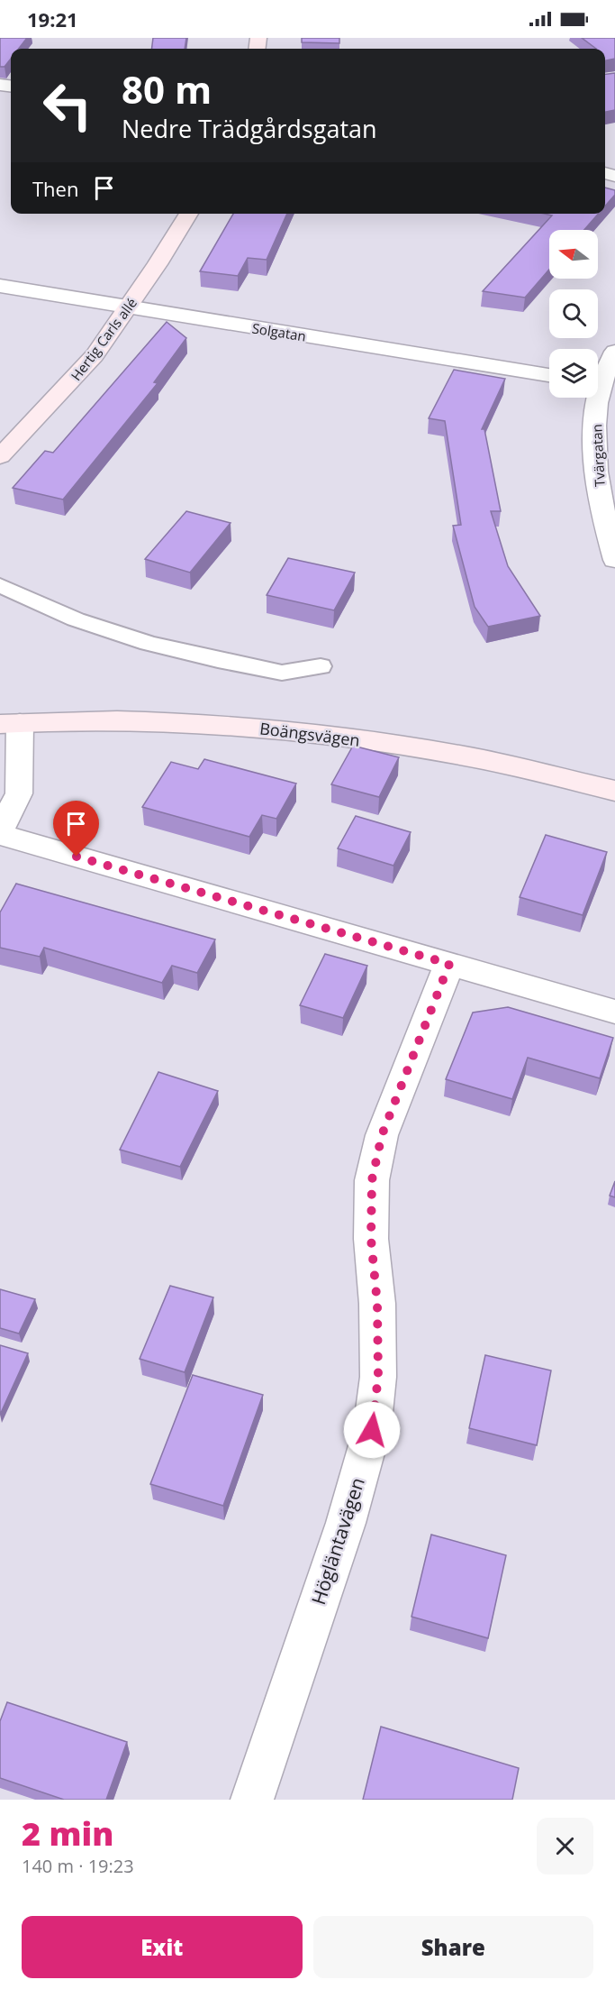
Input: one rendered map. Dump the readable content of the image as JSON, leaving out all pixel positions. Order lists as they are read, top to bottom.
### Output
{
  "streets": {
    "street": [
      "Solgatan",
      "Hertig Carls allé",
      "Tvärgatan",
      "Boängsvägen",
      "Högläntavägen"
    ]
  },
  "crossings": [
    ["Solgatan", "Hertig Carls allé"]
  ],
  "north": "left",
  "page": {
    "status": "19:21",
    "turn": ["80 m", "Nedre Trädgårdsgatan"],
    "then": "Then",
    "heading": ["2 min", "140 m · 19:23"],
    "buttons": ["Exit", "Share"]
  }
}
